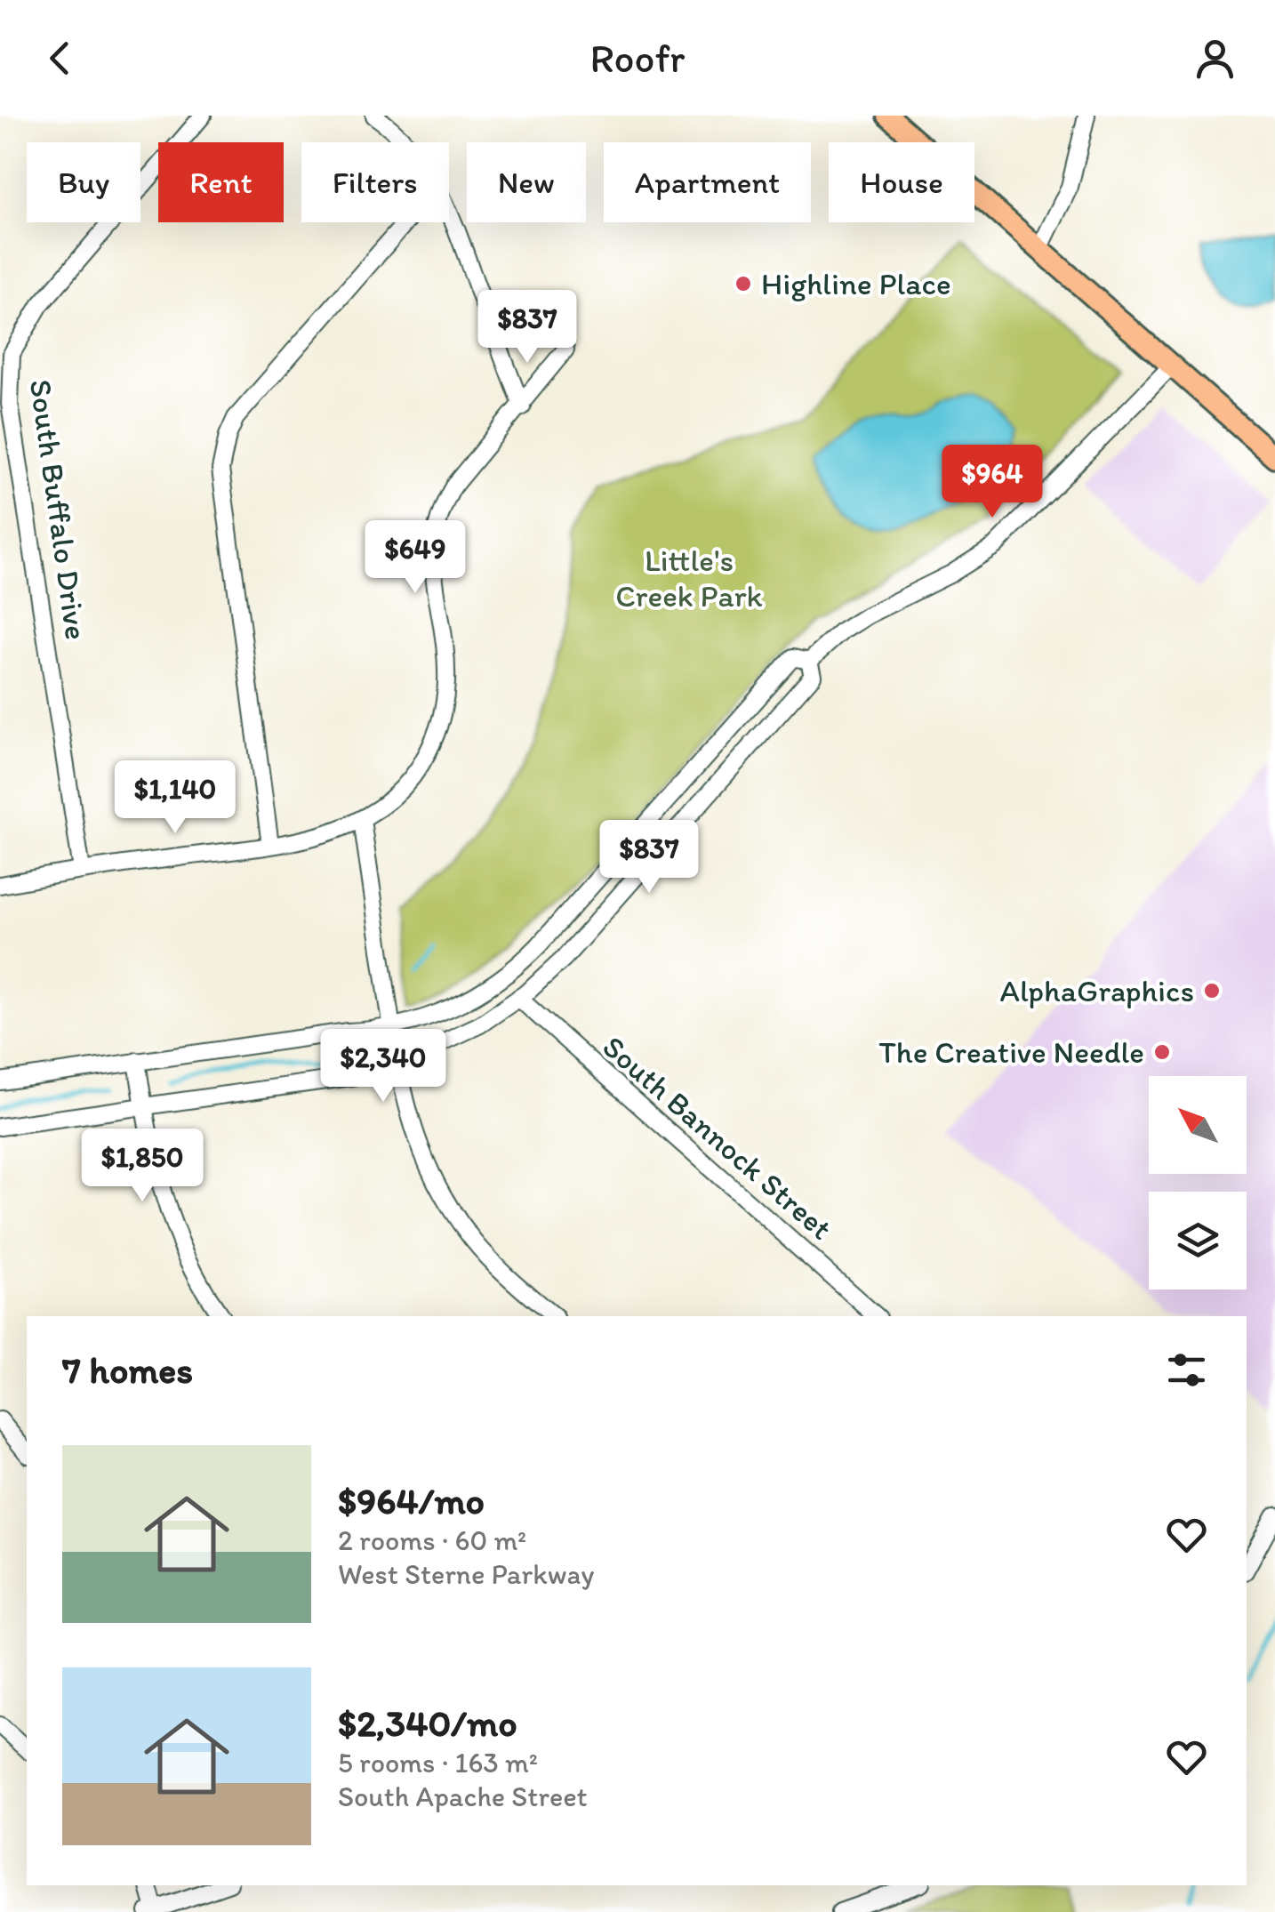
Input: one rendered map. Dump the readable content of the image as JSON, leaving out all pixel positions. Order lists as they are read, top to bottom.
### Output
{
  "streets": {
    "street": ["South Buffalo Drive", "South Bannock Street"]
  },
  "parks": ["Little's Creek Park"],
  "places": ["Highline Place", "AlphaGraphics", "The Creative Needle"],
  "north": "top left",
  "page": {
    "header": "Roofr",
    "chip": [
      "Buy",
      "Rent",
      "Filters",
      "New",
      "Apartment",
      "House"
    ],
    "price": [
      "$837",
      "$964",
      "$649",
      "$1,140",
      "$837",
      "$2,340",
      "$1,850"
    ],
    "heading": "7 homes",
    "list": [
      {
        "name": "$964/mo",
        "note": "2 rooms · 60 m² · West Sterne Parkway"
      },
      {
        "name": "$2,340/mo",
        "note": "5 rooms · 163 m² · South Apache Street"
      }
    ]
  }
}
